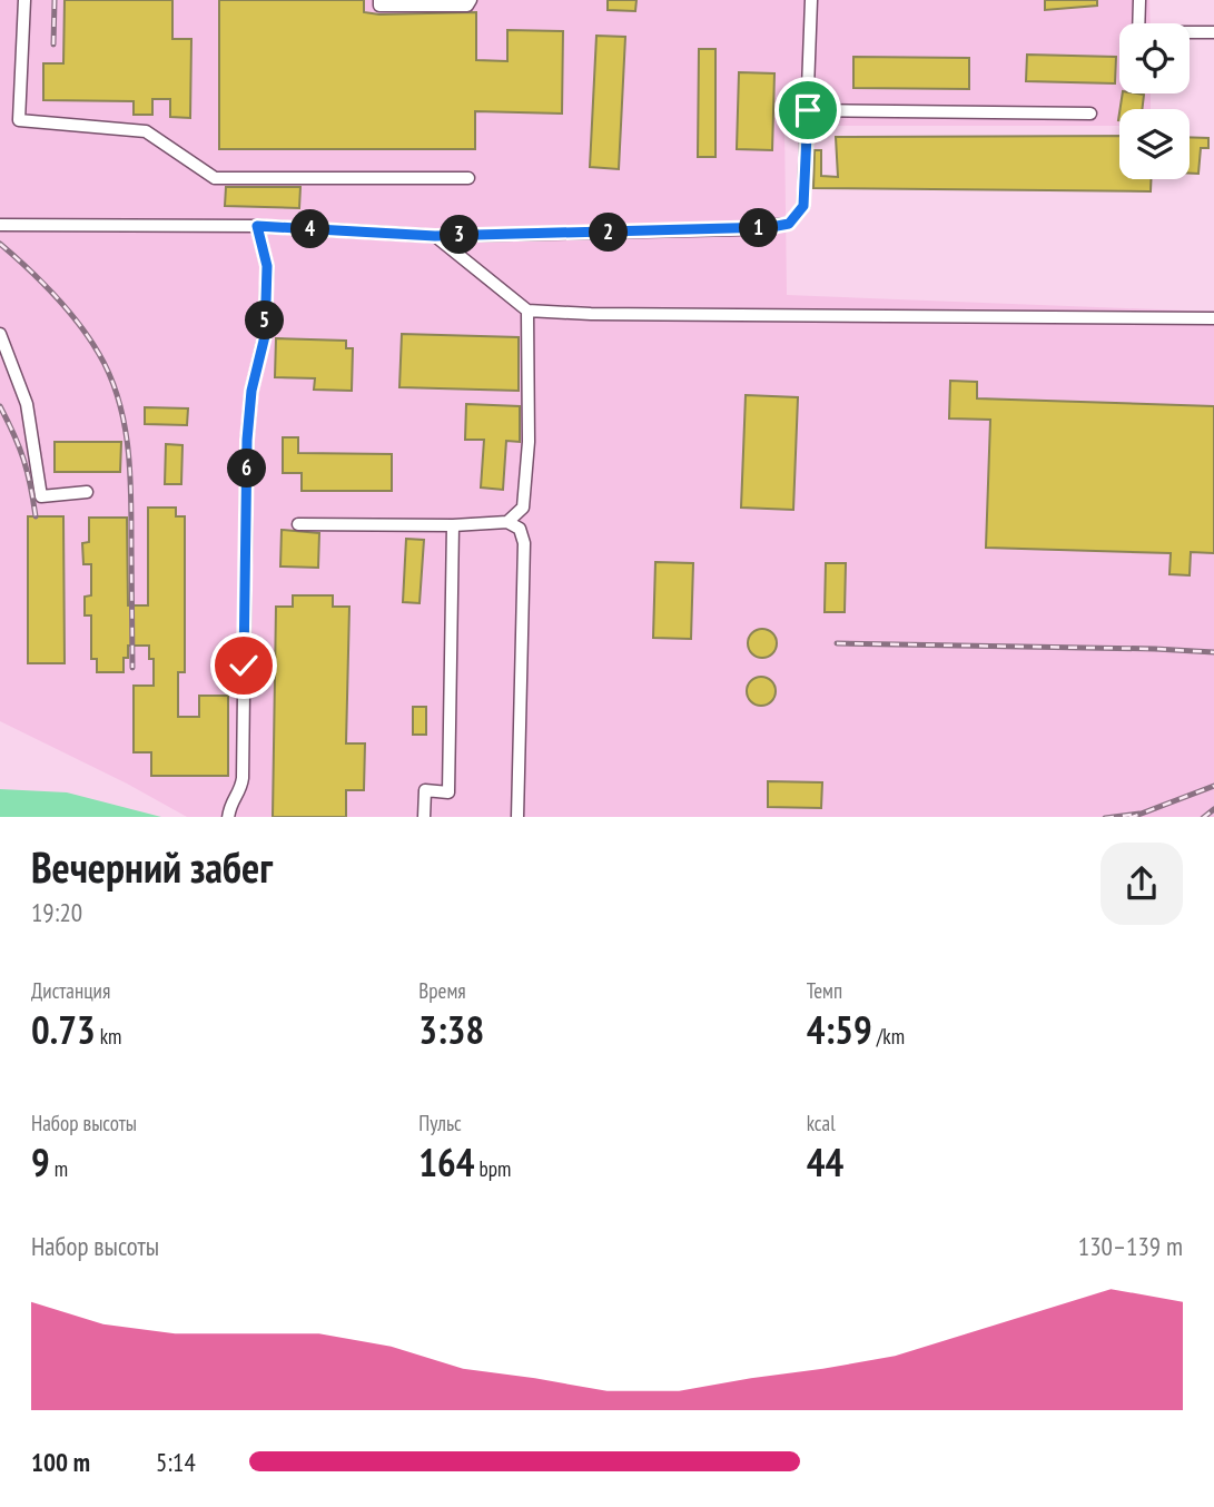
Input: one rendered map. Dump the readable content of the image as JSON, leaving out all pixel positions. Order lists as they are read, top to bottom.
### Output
{
  "page": {
    "pins": [
      "1",
      "4",
      "2",
      "3",
      "5",
      "6"
    ],
    "heading": ["Вечерний забег", "19:20"],
    "stats": [
      ["Дистанция", "0.73 km"],
      ["Время", "3:38"],
      ["Темп", "4:59 /km"],
      ["Набор высоты", "9 m"],
      ["Пульс", "164 bpm"],
      ["kcal", "44"]
    ],
    "chart": ["Набор высоты", "130–139 m"],
    "list": [
      {
        "name": "100 m",
        "note": "5:14"
      }
    ]
  }
}
